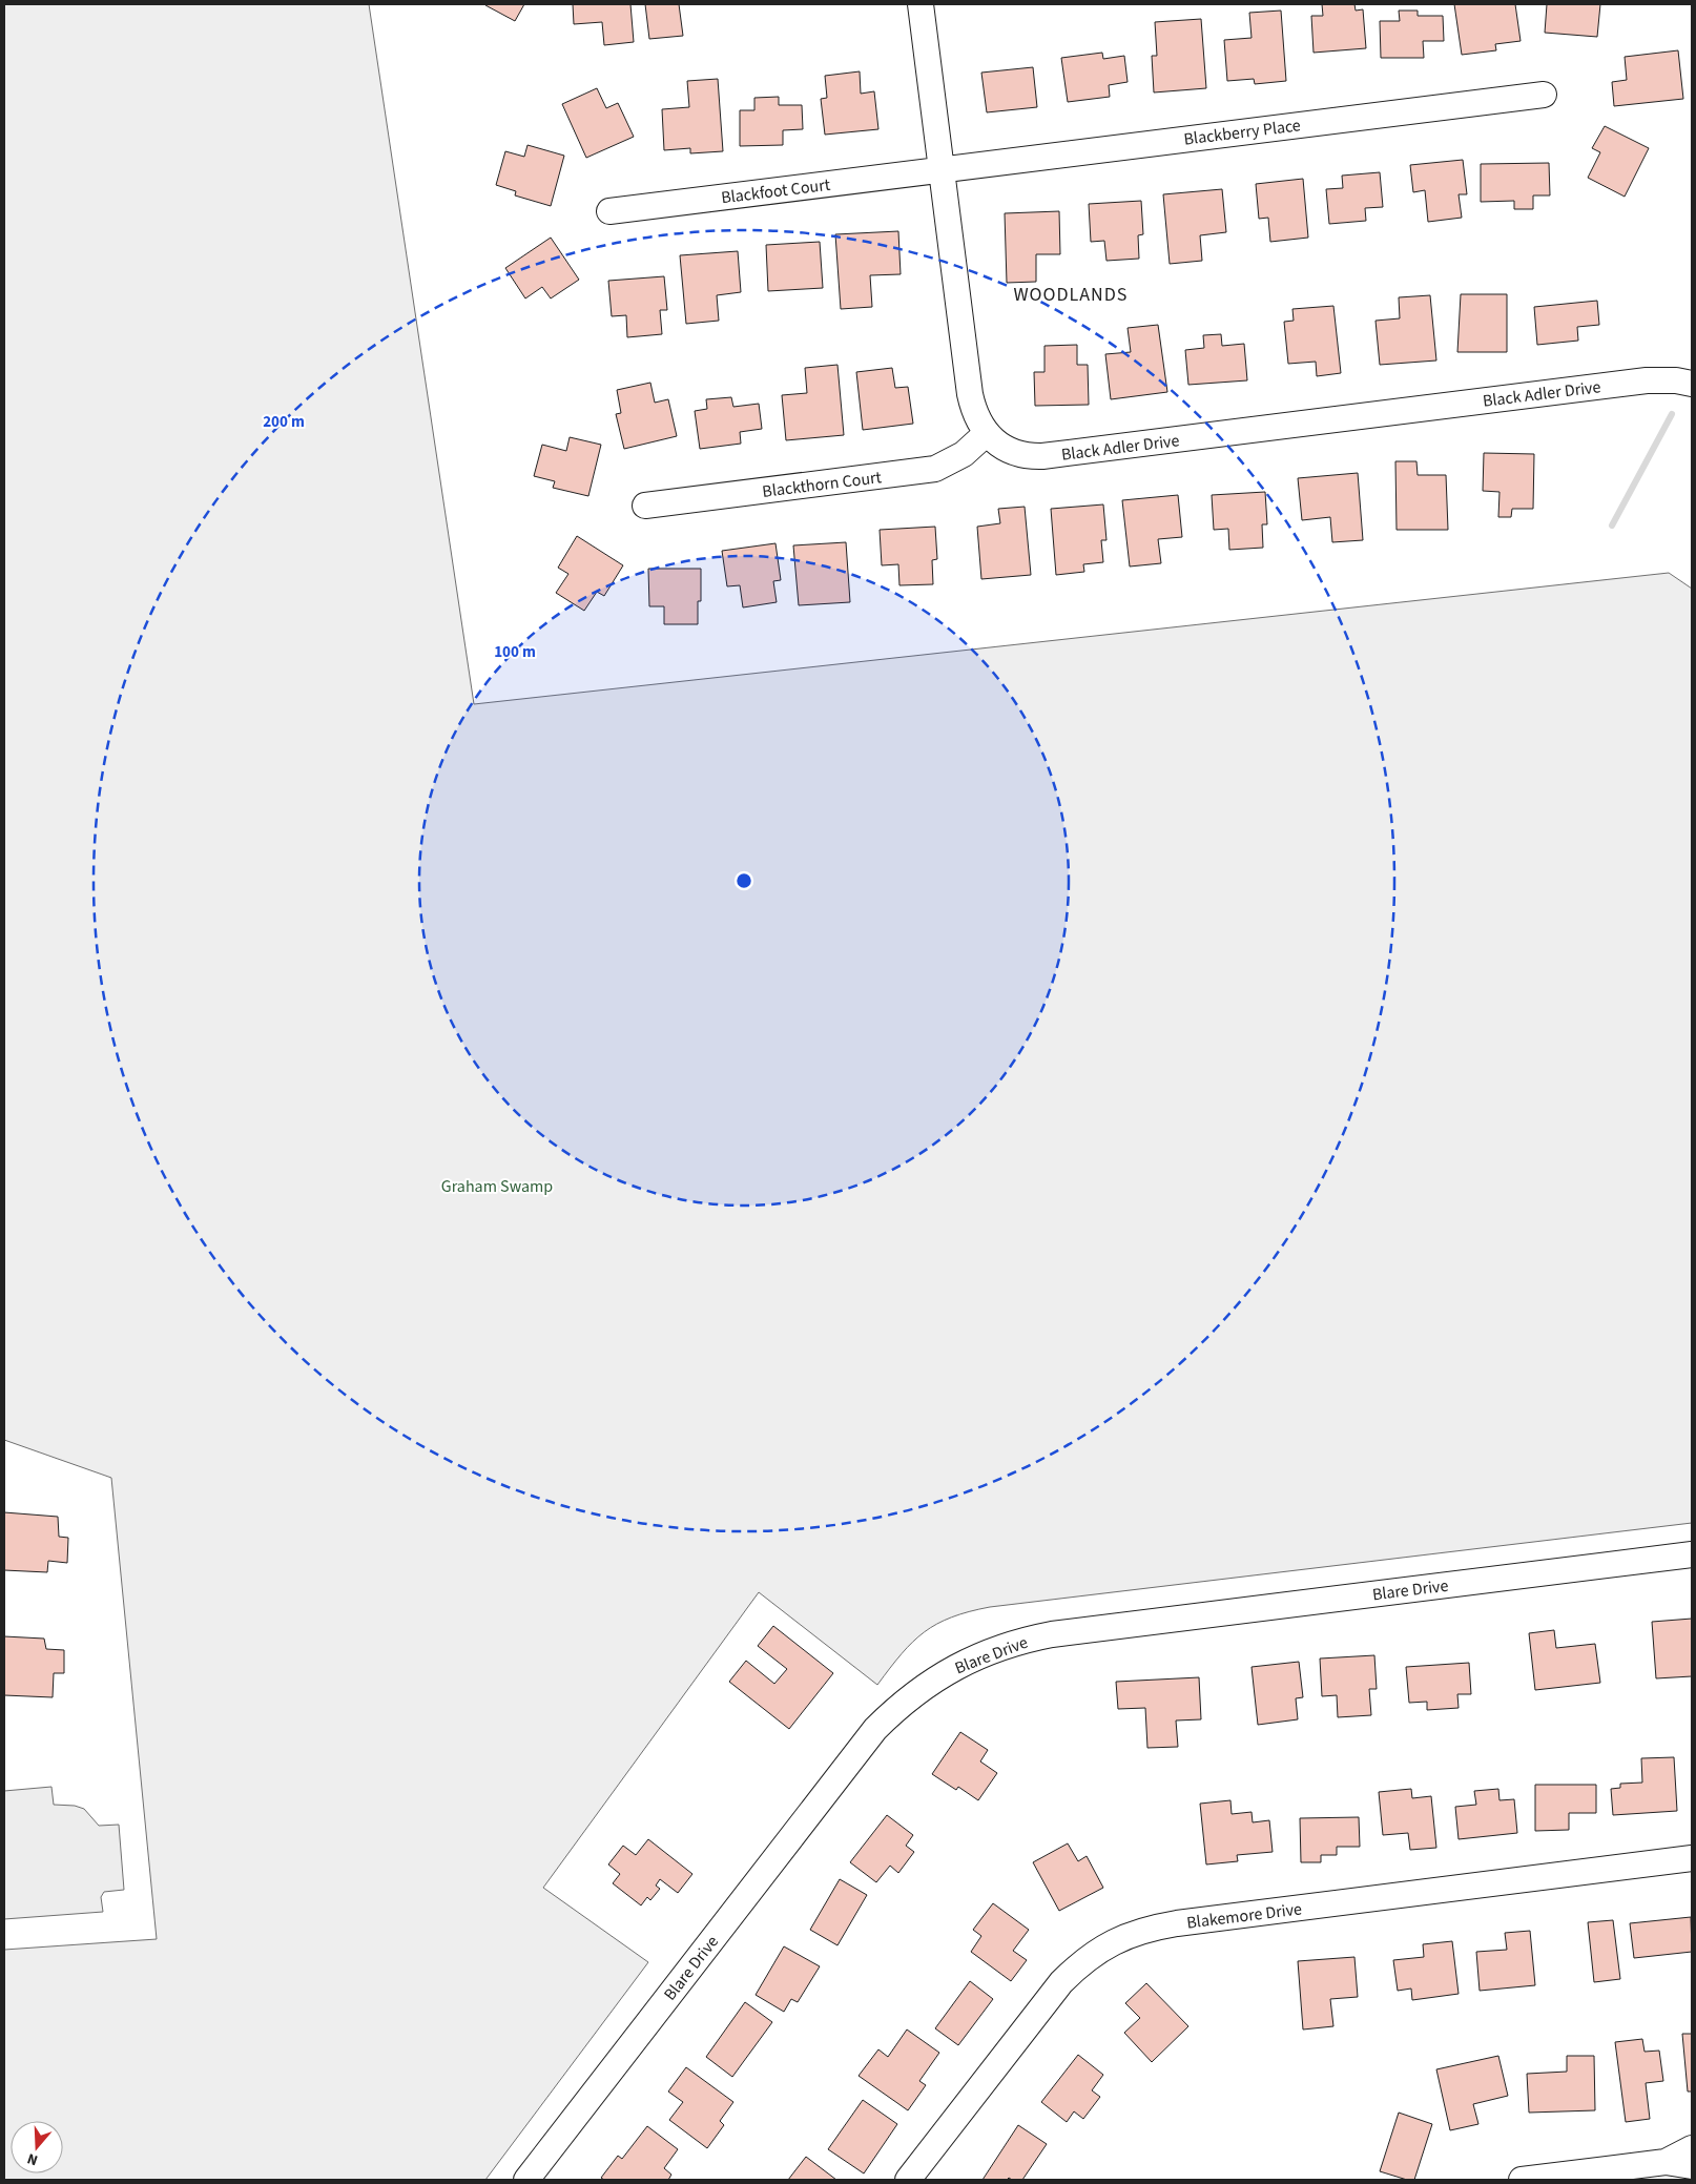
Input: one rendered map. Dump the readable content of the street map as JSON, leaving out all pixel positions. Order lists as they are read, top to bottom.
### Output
{
  "streets": {
    "street": [
      "Blackberry Place",
      "Blackfoot Court",
      "Black Adler Drive",
      "Blackthorn Court",
      "Blare Drive",
      "Blakemore Drive"
    ]
  },
  "crossings": [
    ["Blackberry Place", "Blackfoot Court"],
    ["Blackberry Place", "Black Adler Drive"],
    ["Blackfoot Court", "Black Adler Drive"],
    ["Black Adler Drive", "Blackthorn Court"]
  ],
  "districts": ["WOODLANDS"],
  "parks": ["Graham Swamp"],
  "north": "bottom",
  "rings": ["200 m", "100 m"]
}
